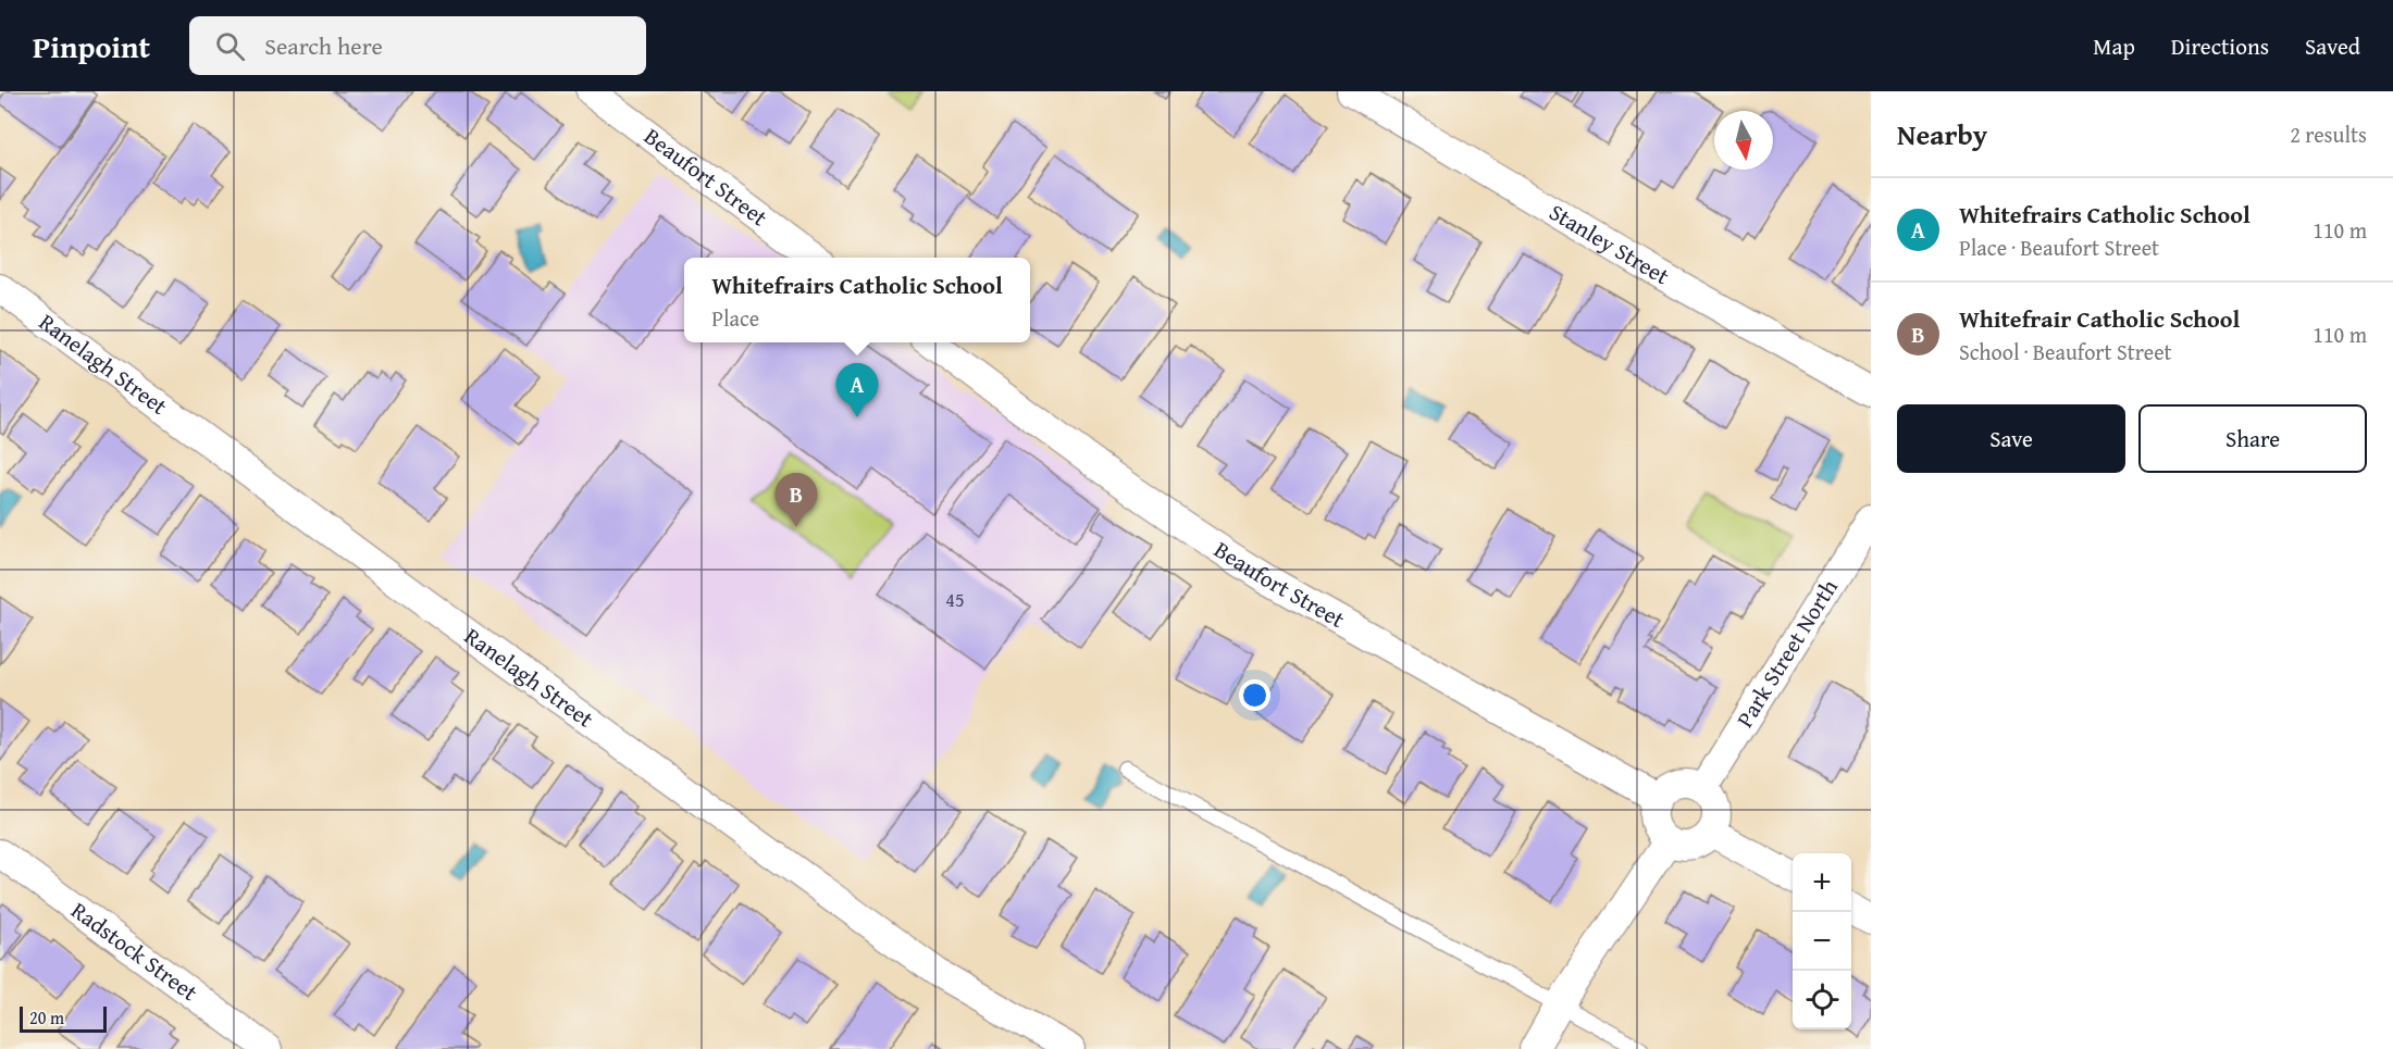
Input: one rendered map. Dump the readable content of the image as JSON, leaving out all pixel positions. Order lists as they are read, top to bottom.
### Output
{
  "streets": {
    "street": [
      "Beaufort Street",
      "Stanley Street",
      "Ranelagh Street",
      "Park Street North",
      "Radstock Street"
    ]
  },
  "crossings": [
    ["Beaufort Street", "Park Street North"]
  ],
  "house_numbers": ["45"],
  "scale_bar": "20 m",
  "north": "bottom",
  "page": {
    "header": "Pinpoint",
    "search": "Search here",
    "nav": ["Map", "Directions", "Saved"],
    "heading": ["Nearby", "2 results"],
    "list": [
      {
        "mark": "A",
        "name": "Whitefrairs Catholic School",
        "note": "Place · Beaufort Street",
        "value": "110 m"
      },
      {
        "mark": "B",
        "name": "Whitefrair Catholic School",
        "note": "School · Beaufort Street",
        "value": "110 m"
      }
    ],
    "popup": ["Whitefrairs Catholic School", "Place"],
    "pins": ["A", "B"],
    "buttons": ["Save", "Share"],
    "map_buttons": ["+", "−"],
    "scale": "20 m"
  }
}
